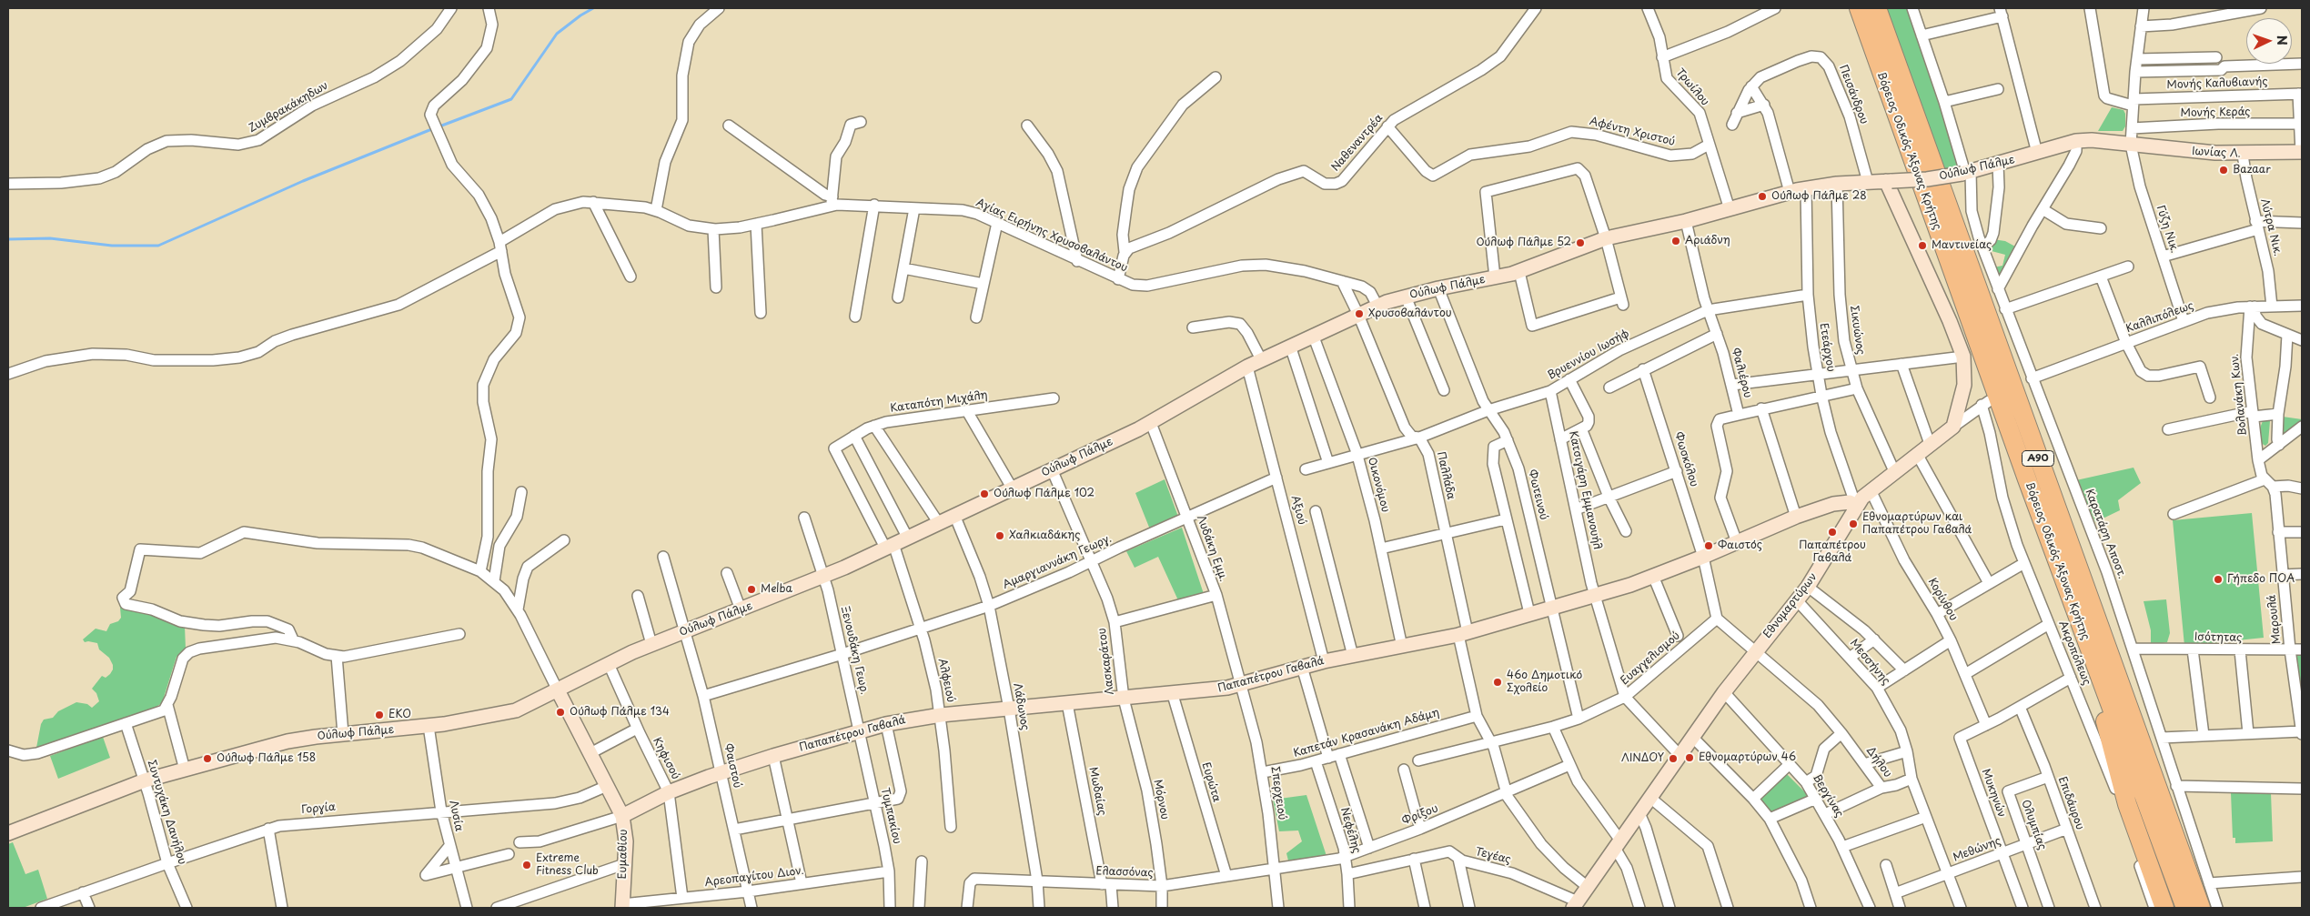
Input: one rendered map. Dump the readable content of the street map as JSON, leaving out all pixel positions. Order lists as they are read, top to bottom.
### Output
{
  "streets": {
    "highway": ["Βόρειος Οδικός Άξονας Κρήτης", "Α90"],
    "street": [
      "Μονής Καλυβιανής",
      "Τρωίλου",
      "Πεισάνδρου",
      "Ζυμβρακάκηδων",
      "Μονής Κεράς",
      "Αφέντη Χριστού",
      "Ναθεναντρέα",
      "Ιωνίας Λ.",
      "Ούλωφ Πάλμε",
      "Λύτρα Νικ.",
      "Γύζη Νικ.",
      "Αγίας Ειρήνης Χρυσοβαλάντου",
      "Καλλιπόλεως",
      "Σικυώνος",
      "Ετεάρχου",
      "Βρυεννίου Ιωσήφ",
      "Φαλιέρου",
      "Βολανάκη Κων.",
      "Καταπότη Μιχάλη",
      "Φωσκόλου",
      "Παλλάδα",
      "Οικονόμου",
      "Κατσιγάρη Εμμανουήλ",
      "Φωτεινού",
      "Αξιού",
      "Καρατάρη Αποστ.",
      "Λυδάκη Εμμ.",
      "Αμαργιαννάκη Γεωργ.",
      "Κορίνθου",
      "Εθνομαρτύρων",
      "Μαρουλά",
      "Ισότητας",
      "Ξενουδάκη Γεωρ.",
      "Ακροπόλεως",
      "Ευαγγελισμού",
      "Λασκαράτου",
      "Μεσσήνης",
      "Παπαπέτρου Γαβαλά",
      "Αλφειού",
      "Λάδωνος",
      "Καπετάν Κρασανάκη Αδάμη",
      "Κηφισού",
      "Δήλου",
      "Φαιστού",
      "Ευρώτα",
      "Μωδαίας",
      "Σπερχειού",
      "Μυκηνών",
      "Βεργίνας",
      "Μόρνου",
      "Επιδάυρου",
      "Γοργία",
      "Συντυχάκη Δανήλου",
      "Φρίξου",
      "Λυσία",
      "Τυμπακίου",
      "Ολυμπίας",
      "Νεφέλης",
      "Μεθώνης",
      "Ευμαθίου",
      "Τεγέας",
      "Ελασσόνας",
      "Αρεοπαγίτου Διον."
    ]
  },
  "crossings": [
    ["Μονής Καλυβιανής", "Γύζη Νικ."],
    ["Τρωίλου", "Αφέντη Χριστού"],
    ["Τρωίλου", "Ούλωφ Πάλμε"],
    ["Πεισάνδρου", "Ούλωφ Πάλμε"],
    ["Μονής Κεράς", "Γύζη Νικ."],
    ["Αφέντη Χριστού", "Ναθεναντρέα"],
    ["Ιωνίας Λ.", "Ούλωφ Πάλμε"],
    ["Ιωνίας Λ.", "Λύτρα Νικ."],
    ["Ιωνίας Λ.", "Γύζη Νικ."],
    ["Ούλωφ Πάλμε", "Γύζη Νικ."],
    ["Ούλωφ Πάλμε", "Αγίας Ειρήνης Χρυσοβαλάντου"],
    ["Ούλωφ Πάλμε", "Σικυώνος"],
    ["Ούλωφ Πάλμε", "Ετεάρχου"],
    ["Ούλωφ Πάλμε", "Φαλιέρου"],
    ["Ούλωφ Πάλμε", "Παλλάδα"],
    ["Ούλωφ Πάλμε", "Οικονόμου"],
    ["Ούλωφ Πάλμε", "Φωτεινού"],
    ["Ούλωφ Πάλμε", "Αξιού"],
    ["Ούλωφ Πάλμε", "Καρατάρη Αποστ."],
    ["Ούλωφ Πάλμε", "Λυδάκη Εμμ."],
    ["Ούλωφ Πάλμε", "Ξενουδάκη Γεωρ."],
    ["Ούλωφ Πάλμε", "Λασκαράτου"],
    ["Ούλωφ Πάλμε", "Αλφειού"],
    ["Ούλωφ Πάλμε", "Λάδωνος"],
    ["Ούλωφ Πάλμε", "Κηφισού"],
    ["Ούλωφ Πάλμε", "Φαιστού"],
    ["Ούλωφ Πάλμε", "Συντυχάκη Δανήλου"],
    ["Ούλωφ Πάλμε", "Λυσία"],
    ["Ούλωφ Πάλμε", "Ευμαθίου"],
    ["Λύτρα Νικ.", "Καλλιπόλεως"],
    ["Γύζη Νικ.", "Καλλιπόλεως"],
    ["Αγίας Ειρήνης Χρυσοβαλάντου", "Παλλάδα"],
    ["Καλλιπόλεως", "Βολανάκη Κων."],
    ["Καλλιπόλεως", "Καρατάρη Αποστ."],
    ["Σικυώνος", "Εθνομαρτύρων"],
    ["Ετεάρχου", "Βρυεννίου Ιωσήφ"],
    ["Ετεάρχου", "Εθνομαρτύρων"],
    ["Ετεάρχου", "Παπαπέτρου Γαβαλά"],
    ["Βρυεννίου Ιωσήφ", "Φαλιέρου"],
    ["Βρυεννίου Ιωσήφ", "Παλλάδα"],
    ["Βρυεννίου Ιωσήφ", "Οικονόμου"],
    ["Βρυεννίου Ιωσήφ", "Κατσιγάρη Εμμανουήλ"],
    ["Βρυεννίου Ιωσήφ", "Φωτεινού"],
    ["Φαλιέρου", "Παπαπέτρου Γαβαλά"],
    ["Καταπότη Μιχάλη", "Αλφειού"],
    ["Φωσκόλου", "Ευαγγελισμού"],
    ["Φωσκόλου", "Παπαπέτρου Γαβαλά"],
    ["Φωσκόλου", "Δήλου"],
    ["Παλλάδα", "Παπαπέτρου Γαβαλά"],
    ["Οικονόμου", "Παπαπέτρου Γαβαλά"],
    ["Κατσιγάρη Εμμανουήλ", "Ευαγγελισμού"],
    ["Κατσιγάρη Εμμανουήλ", "Παπαπέτρου Γαβαλά"],
    ["Φωτεινού", "Ευαγγελισμού"],
    ["Φωτεινού", "Παπαπέτρου Γαβαλά"],
    ["Αξιού", "Αμαργιαννάκη Γεωργ."],
    ["Αξιού", "Παπαπέτρου Γαβαλά"],
    ["Καρατάρη Αποστ.", "Ισότητας"],
    ["Λυδάκη Εμμ.", "Αμαργιαννάκη Γεωργ."],
    ["Λυδάκη Εμμ.", "Παπαπέτρου Γαβαλά"],
    ["Λυδάκη Εμμ.", "Σπερχειού"],
    ["Αμαργιαννάκη Γεωργ.", "Ξενουδάκη Γεωρ."],
    ["Αμαργιαννάκη Γεωργ.", "Λασκαράτου"],
    ["Αμαργιαννάκη Γεωργ.", "Αλφειού"],
    ["Αμαργιαννάκη Γεωργ.", "Λάδωνος"],
    ["Αμαργιαννάκη Γεωργ.", "Φαιστού"],
    ["Κορίνθου", "Εθνομαρτύρων"],
    ["Κορίνθου", "Μυκηνών"],
    ["Εθνομαρτύρων", "Ακροπόλεως"],
    ["Εθνομαρτύρων", "Μεσσήνης"],
    ["Εθνομαρτύρων", "Παπαπέτρου Γαβαλά"],
    ["Εθνομαρτύρων", "Δήλου"],
    ["Εθνομαρτύρων", "Βεργίνας"],
    ["Εθνομαρτύρων", "Τεγέας"],
    ["Μαρουλά", "Ισότητας"],
    ["Ξενουδάκη Γεωρ.", "Παπαπέτρου Γαβαλά"],
    ["Ξενουδάκη Γεωρ.", "Τυμπακίου"],
    ["Ευαγγελισμού", "Δήλου"],
    ["Λασκαράτου", "Παπαπέτρου Γαβαλά"],
    ["Λασκαράτου", "Μόρνου"],
    ["Μεσσήνης", "Δήλου"],
    ["Παπαπέτρου Γαβαλά", "Αλφειού"],
    ["Παπαπέτρου Γαβαλά", "Λάδωνος"],
    ["Παπαπέτρου Γαβαλά", "Κηφισού"],
    ["Παπαπέτρου Γαβαλά", "Φαιστού"],
    ["Παπαπέτρου Γαβαλά", "Ευρώτα"],
    ["Παπαπέτρου Γαβαλά", "Μωδαίας"],
    ["Παπαπέτρου Γαβαλά", "Σπερχειού"],
    ["Παπαπέτρου Γαβαλά", "Μόρνου"],
    ["Παπαπέτρου Γαβαλά", "Τυμπακίου"],
    ["Παπαπέτρου Γαβαλά", "Ευμαθίου"],
    ["Λάδωνος", "Ελασσόνας"],
    ["Καπετάν Κρασανάκη Αδάμη", "Σπερχειού"],
    ["Καπετάν Κρασανάκη Αδάμη", "Νεφέλης"],
    ["Κηφισού", "Αρεοπαγίτου Διον."],
    ["Φαιστού", "Αρεοπαγίτου Διον."],
    ["Ευρώτα", "Ελασσόνας"],
    ["Μωδαίας", "Ελασσόνας"],
    ["Σπερχειού", "Φρίξου"],
    ["Σπερχειού", "Ελασσόνας"],
    ["Μυκηνών", "Μεθώνης"],
    ["Μόρνου", "Ελασσόνας"],
    ["Επιδάυρου", "Ολυμπίας"],
    ["Επιδάυρου", "Μεθώνης"],
    ["Γοργία", "Συντυχάκη Δανήλου"],
    ["Γοργία", "Λυσία"],
    ["Γοργία", "Ευμαθίου"],
    ["Φρίξου", "Νεφέλης"],
    ["Φρίξου", "Ελασσόνας"],
    ["Τυμπακίου", "Αρεοπαγίτου Διον."],
    ["Ολυμπίας", "Μεθώνης"],
    ["Νεφέλης", "Τεγέας"],
    ["Ευμαθίου", "Αρεοπαγίτου Διον."]
  ],
  "places": [
    "Bazaar",
    "Ούλωφ Πάλμε 28",
    "Αριάδνη",
    "Ούλωφ Πάλμε 52",
    "Μαντινείας",
    "Χρυσοβαλάντου",
    "Ούλωφ Πάλμε 102",
    "Εθνομαρτύρων και Παπαπέτρου Γαβαλά",
    "Παπαπέτρου Γαβαλά",
    "Χαλκιαδάκης",
    "Φαιστός",
    "Γήπεδο ΠΟΑ",
    "Melba",
    "46ο Δημοτικό Σχολείο",
    "Ούλωφ Πάλμε 134",
    "EKO",
    "Εθνομαρτύρων 46",
    "Ούλωφ Πάλμε 158",
    "ΛΙΝΔΟΥ",
    "Extreme Fitness Club"
  ],
  "north": "right"
}
